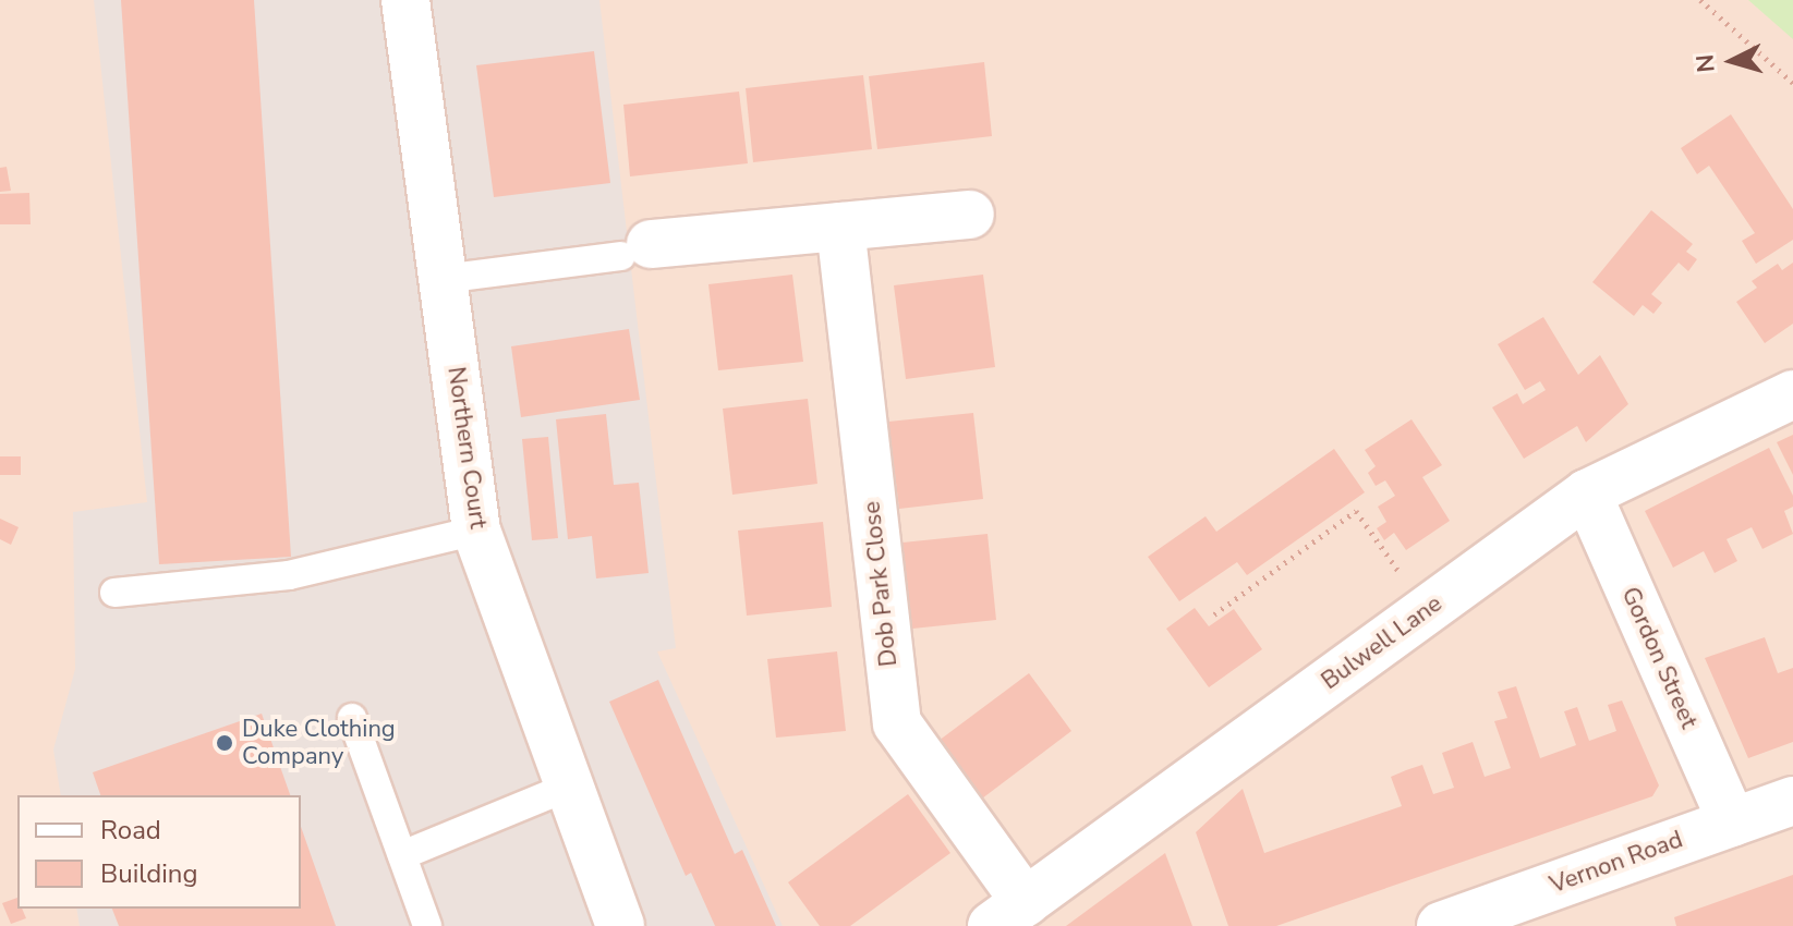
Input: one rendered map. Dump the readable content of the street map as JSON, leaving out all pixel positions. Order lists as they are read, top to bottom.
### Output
{
  "streets": {
    "street": [
      "Northern Court",
      "Dob Park Close",
      "Bulwell Lane",
      "Gordon Street",
      "Vernon Road"
    ]
  },
  "crossings": [
    ["Dob Park Close", "Bulwell Lane"],
    ["Bulwell Lane", "Gordon Street"],
    ["Gordon Street", "Vernon Road"]
  ],
  "places": ["Duke Clothing Company"],
  "legend": ["Road", "Building"],
  "north": "left"
}
